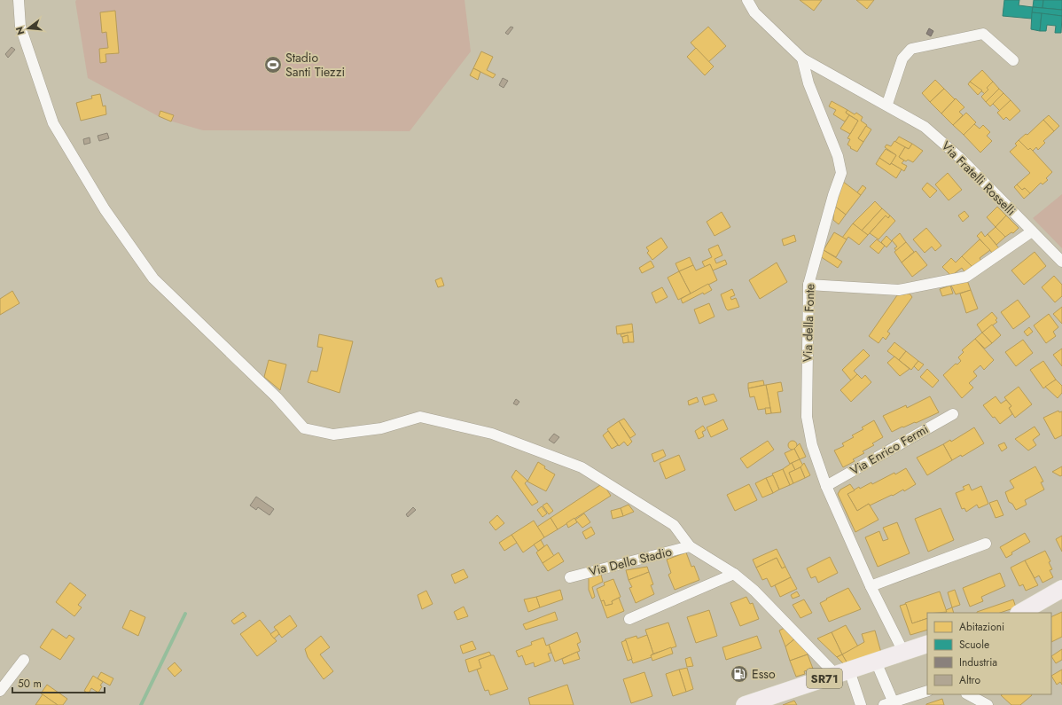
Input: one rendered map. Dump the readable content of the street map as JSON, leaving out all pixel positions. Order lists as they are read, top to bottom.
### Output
{
  "streets": {
    "main road": ["SR71"],
    "street": [
      "Via Fratelli Rosselli",
      "Via della Fonte",
      "Via Enrico Fermi",
      "Via Dello Stadio"
    ]
  },
  "crossings": [
    ["Via Fratelli Rosselli", "Via della Fonte"],
    ["Via della Fonte", "Via Enrico Fermi"],
    ["Via della Fonte", "SR71"]
  ],
  "places": {
    "sports": ["Stadio Santi Tiezzi"],
    "fuel station": ["Esso"]
  },
  "legend": [
    "Abitazioni",
    "Scuole",
    "Industria",
    "Altro"
  ],
  "scale_bar": "50 m",
  "north": "left"
}
